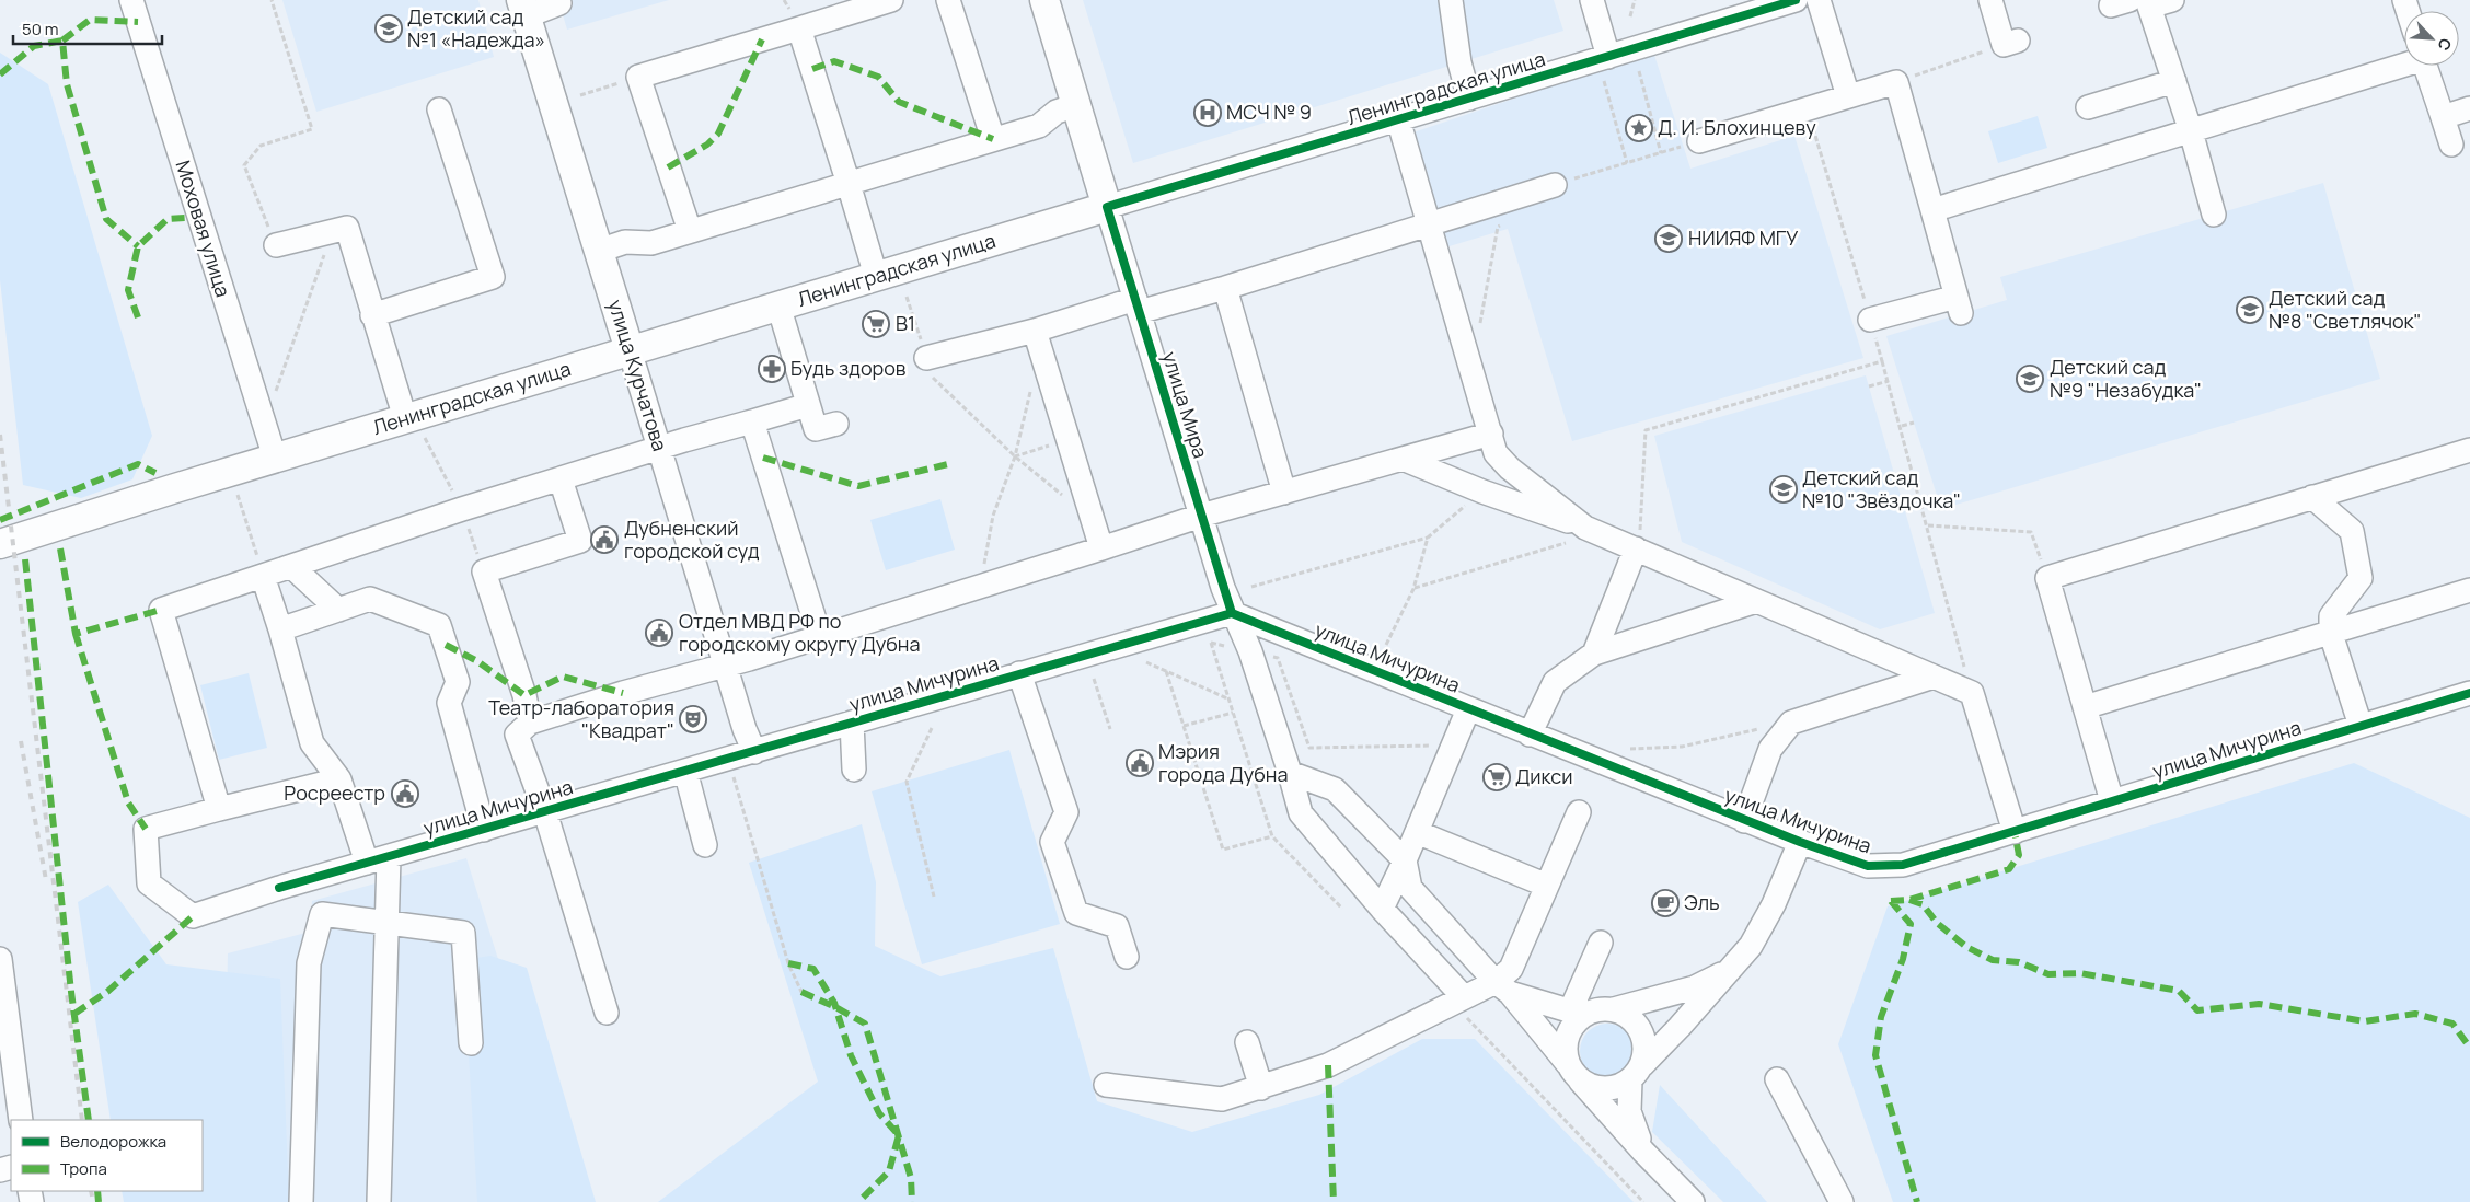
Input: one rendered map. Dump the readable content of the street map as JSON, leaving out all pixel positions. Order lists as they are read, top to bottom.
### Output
{
  "streets": {
    "main road": ["Ленинградская улица", "улица Курчатова", "улица Мира"],
    "street": ["Моховая улица", "улица Мичурина"]
  },
  "crossings": [
    ["Ленинградская улица", "Моховая улица"],
    ["Ленинградская улица", "улица Курчатова"],
    ["Ленинградская улица", "улица Мира"],
    ["улица Курчатова", "улица Мичурина"],
    ["улица Мира", "улица Мичурина"]
  ],
  "places": {
    "school or university": [
      "Детский сад №1 «Надежда»",
      "НИИЯФ МГУ",
      "Детский сад №8 \"Светлячок\"",
      "Детский сад №9 \"Незабудка\"",
      "Детский сад №10 \"Звёздочка\""
    ],
    "hospital": ["МСЧ № 9"],
    "place": ["Д. И. Блохинцеву"],
    "supermarket": ["В1", "Дикси"],
    "pharmacy": ["Будь здоров"],
    "public building": [
      "Дубненский городской суд",
      "Отдел МВД РФ по городскому округу Дубна",
      "Мэрия города Дубна",
      "Росреестр"
    ],
    "theatre": ["Театр-лаборатория \"Квадрат\""],
    "cafe": ["Эль"]
  },
  "legend": ["Велодорожка", "Тропа"],
  "scale_bar": "50 m",
  "north": "bottom right"
}
